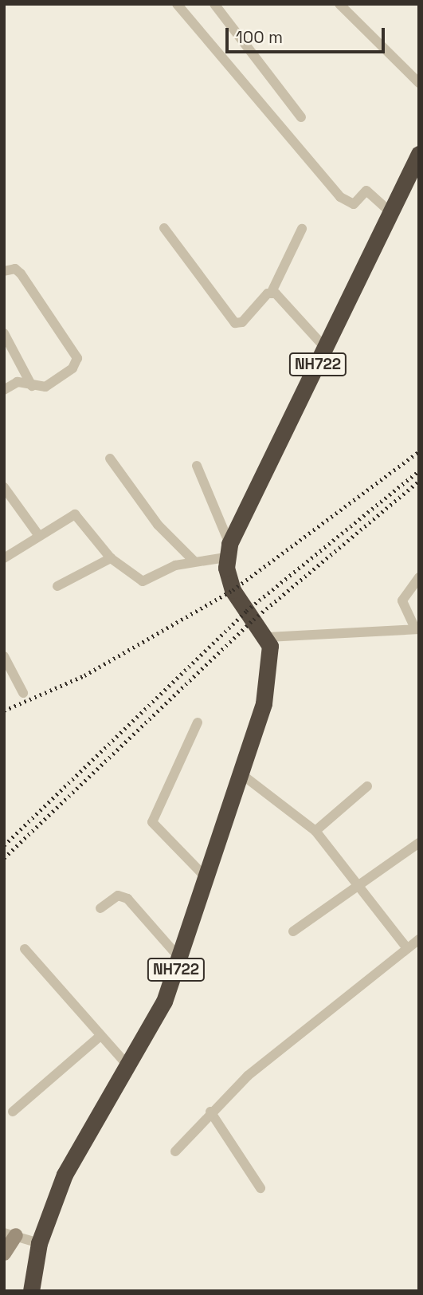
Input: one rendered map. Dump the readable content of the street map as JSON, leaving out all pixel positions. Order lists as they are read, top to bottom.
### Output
{
  "streets": {
    "highway": ["NH722"]
  },
  "scale_bar": "100 m"
}
